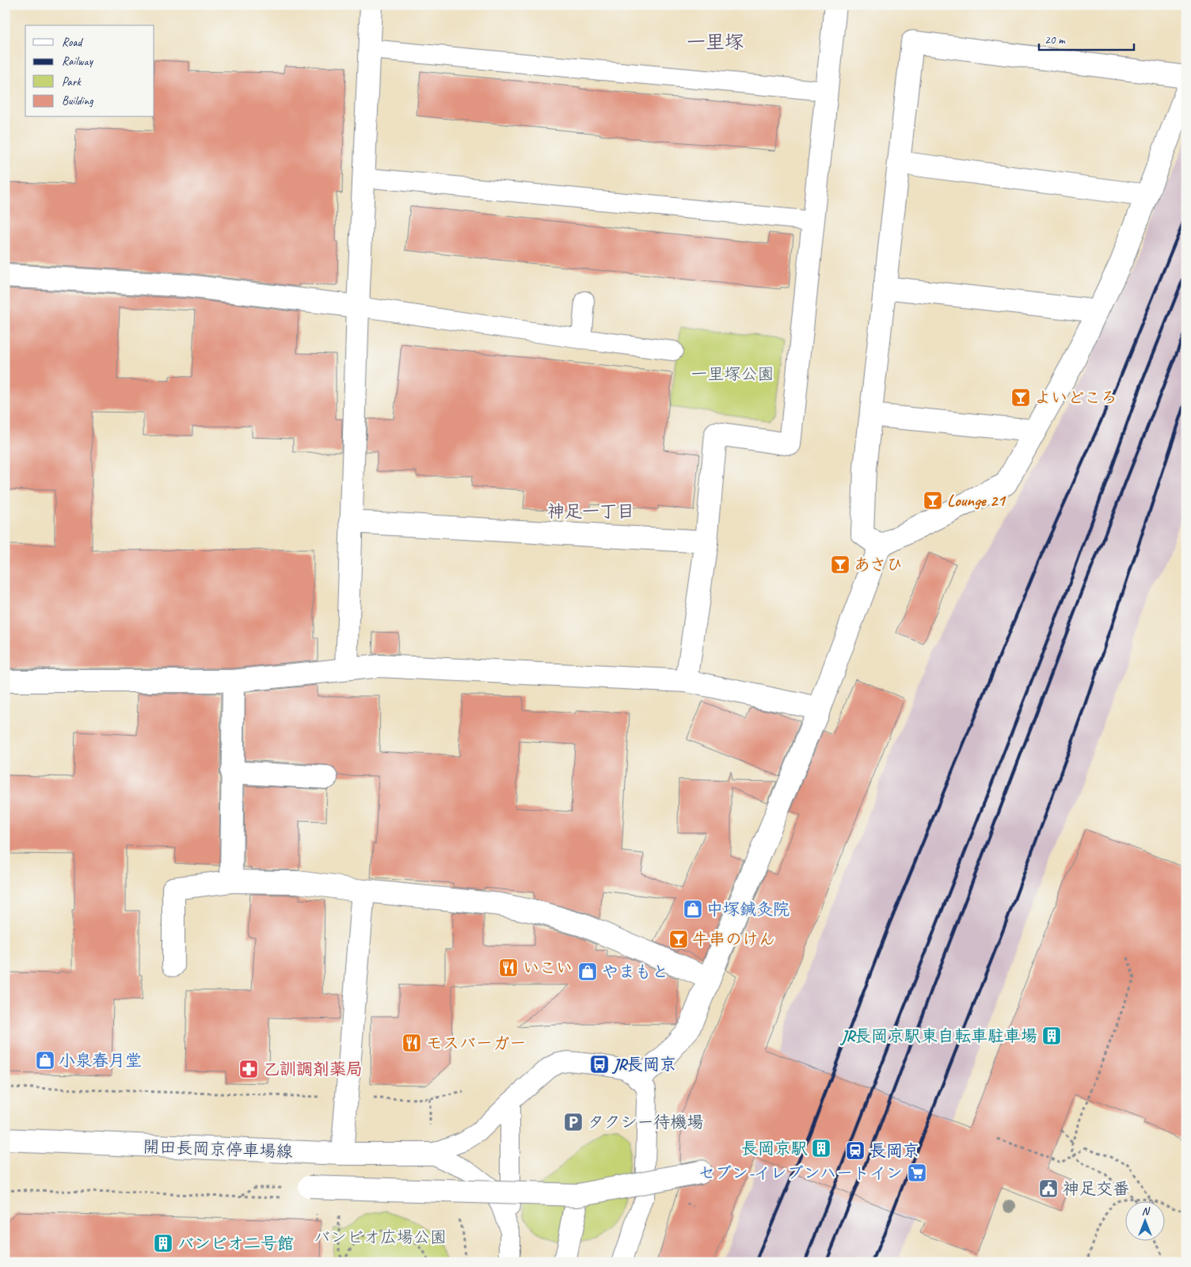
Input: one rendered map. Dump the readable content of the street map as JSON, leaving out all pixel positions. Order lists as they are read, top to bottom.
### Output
{
  "streets": {
    "street": ["開田長岡京停車場線"]
  },
  "districts": ["一里塚", "神足一丁目"],
  "parks": ["一里塚公園", "バンビオ広場公園"],
  "places": {
    "bar": [
      "よいどころ",
      "Lounge 21",
      "あさひ",
      "牛串のけん"
    ],
    "shop": ["中塚鍼灸院", "やまもと", "小泉春月堂"],
    "restaurant": ["いこい", "モスバーガー"],
    "building": ["JR長岡京駅東自転車駐車場", "長岡京駅", "バンビオ二号館"],
    "bus stop": ["JR長岡京"],
    "pharmacy": ["乙訓調剤薬局"],
    "parking": ["タクシー待機場"],
    "station": ["長岡京"],
    "supermarket": ["セブン-イレブンハートイン"],
    "public building": ["神足交番"]
  },
  "legend": [
    "Road",
    "Railway",
    "Park",
    "Building"
  ],
  "scale_bar": "20 m",
  "north": "top"
}
